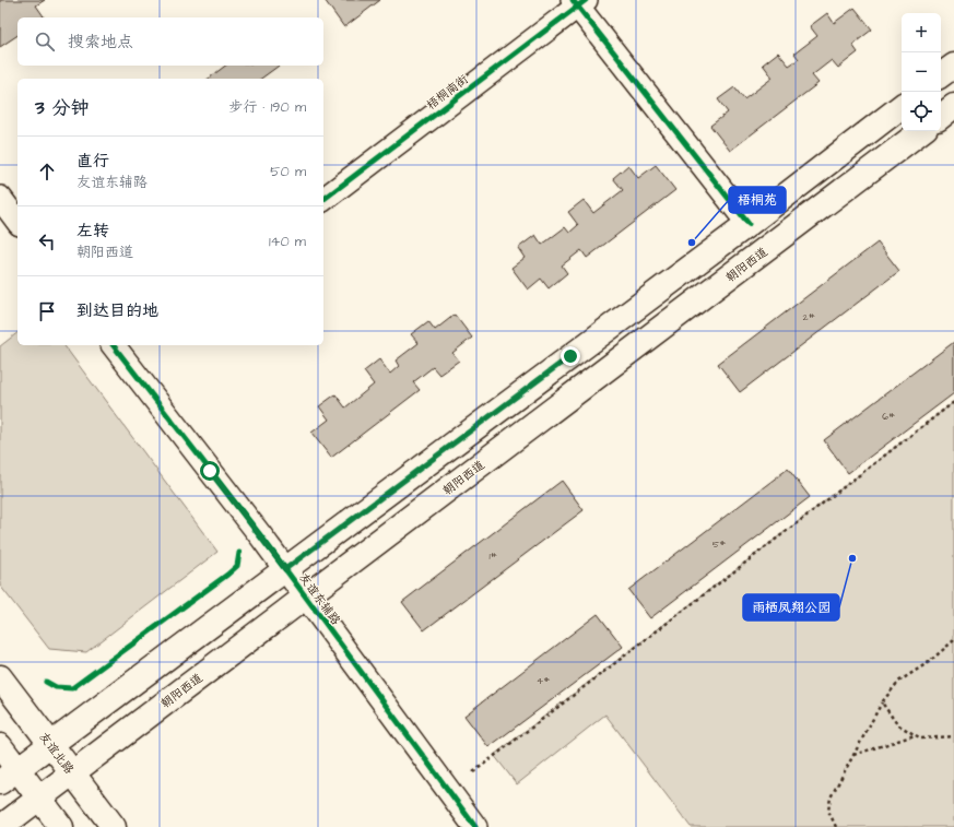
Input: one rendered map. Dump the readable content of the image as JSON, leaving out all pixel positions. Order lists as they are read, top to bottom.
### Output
{
  "streets": {
    "main road": ["朝阳西道", "友谊北路"],
    "street": ["梧桐南街", "友谊东辅路"]
  },
  "crossings": [
    ["朝阳西道", "友谊东辅路"],
    ["朝阳西道", "友谊北路"]
  ],
  "places": ["梧桐苑", "雨栖凤翔公园"],
  "house_numbers": [
    "2#",
    "6#",
    "5#",
    "1#",
    "4#"
  ],
  "page": {
    "map_buttons": ["+", "−"],
    "search": "搜索地点",
    "heading": ["3 分钟", "步行 · 190 m"],
    "list": [
      ["直行", "友谊东辅路", "50 m"],
      ["左转", "朝阳西道", "140 m"],
      "到达目的地"
    ]
  }
}
